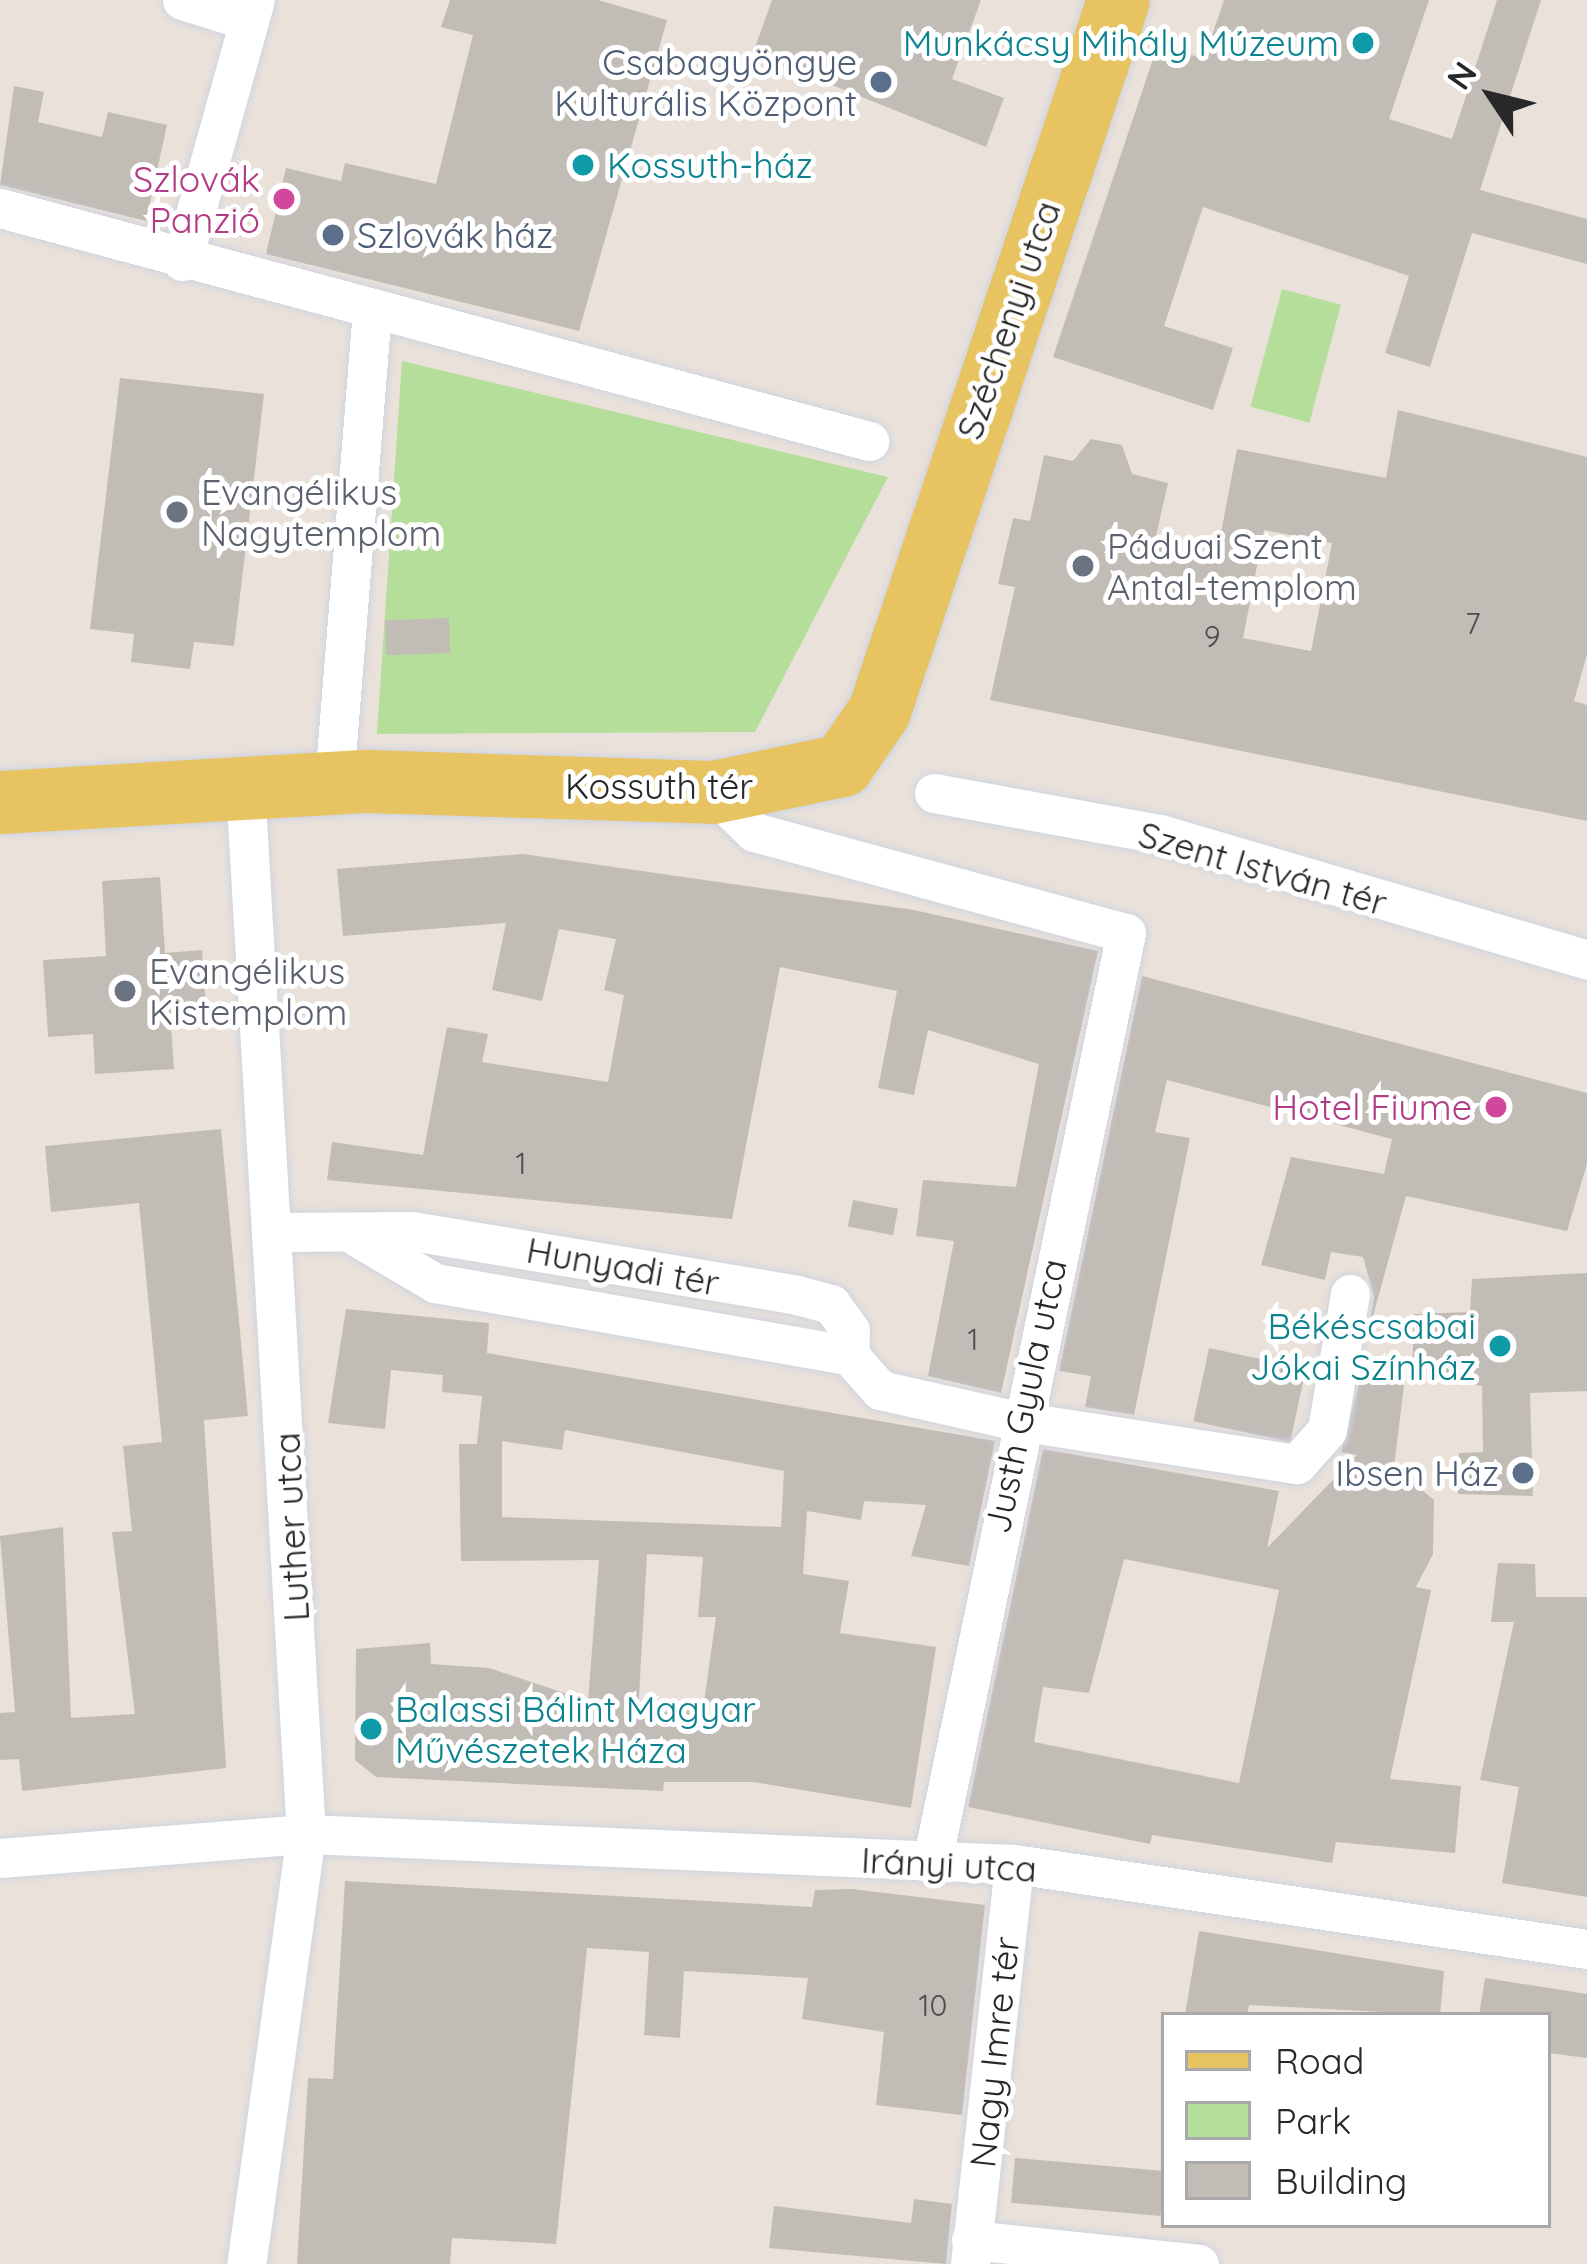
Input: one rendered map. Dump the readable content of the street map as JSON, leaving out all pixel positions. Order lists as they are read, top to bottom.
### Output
{
  "streets": {
    "main road": ["Széchenyi utca", "Kossuth tér"],
    "street": [
      "Szent István tér",
      "Hunyadi tér",
      "Justh Gyula utca",
      "Luther utca",
      "Irányi utca",
      "Nagy Imre tér"
    ]
  },
  "crossings": [
    ["Széchenyi utca", "Kossuth tér"],
    ["Kossuth tér", "Justh Gyula utca"],
    ["Kossuth tér", "Luther utca"],
    ["Hunyadi tér", "Justh Gyula utca"],
    ["Hunyadi tér", "Luther utca"],
    ["Justh Gyula utca", "Irányi utca"],
    ["Luther utca", "Irányi utca"],
    ["Irányi utca", "Nagy Imre tér"]
  ],
  "places": [
    "Munkácsy Mihály Múzeum",
    "Csabagyöngye Kulturális Központ",
    "Kossuth-ház",
    "Szlovák Panzió",
    "Szlovák ház",
    "Evangélikus Nagytemplom",
    "Páduai Szent Antal-templom",
    "Evangélikus Kistemplom",
    "Hotel Fiume",
    "Békéscsabai Jókai Színház",
    "Ibsen Ház",
    "Balassi Bálint Magyar Művészetek Háza"
  ],
  "house_numbers": [
    "7",
    "9",
    "1",
    "1",
    "10"
  ],
  "legend": ["Road", "Park", "Building"],
  "north": "top left"
}
